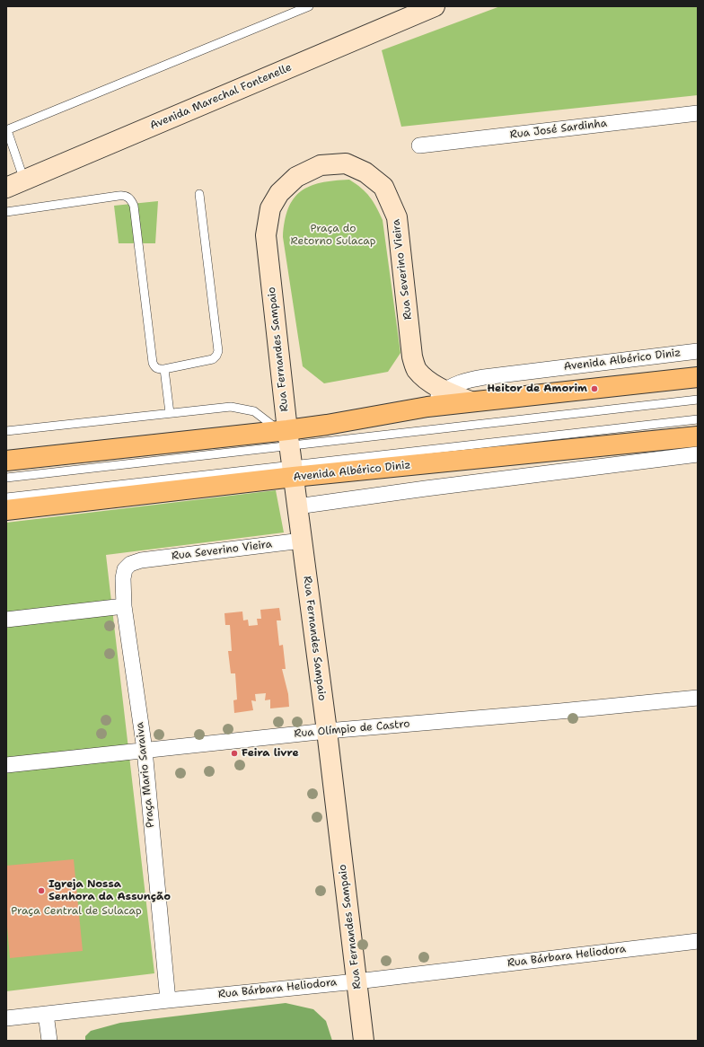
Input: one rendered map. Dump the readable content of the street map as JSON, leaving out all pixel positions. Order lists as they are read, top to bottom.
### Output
{
  "streets": {
    "main road": [
      "Avenida Marechal Fontenelle",
      "Rua Severino Vieira",
      "Rua Fernandes Sampaio",
      "Avenida Albérico Diniz"
    ],
    "street": [
      "Rua José Sardinha",
      "Rua Olímpio de Castro",
      "Praça Mario Saraiva",
      "Rua Bárbara Heliodora"
    ]
  },
  "crossings": [
    ["Rua Severino Vieira", "Rua Fernandes Sampaio"],
    ["Rua Severino Vieira", "Avenida Albérico Diniz"],
    ["Rua Severino Vieira", "Praça Mario Saraiva"],
    ["Rua Fernandes Sampaio", "Avenida Albérico Diniz"],
    ["Rua Fernandes Sampaio", "Rua Olímpio de Castro"],
    ["Rua Fernandes Sampaio", "Rua Bárbara Heliodora"],
    ["Rua Olímpio de Castro", "Praça Mario Saraiva"],
    ["Praça Mario Saraiva", "Rua Bárbara Heliodora"]
  ],
  "parks": ["Praça do Retorno Sulacap", "Praça Central de Sulacap"],
  "places": ["Heitor de Amorim", "Feira livre", "Igreja Nossa Senhora da Assunção"]
}
